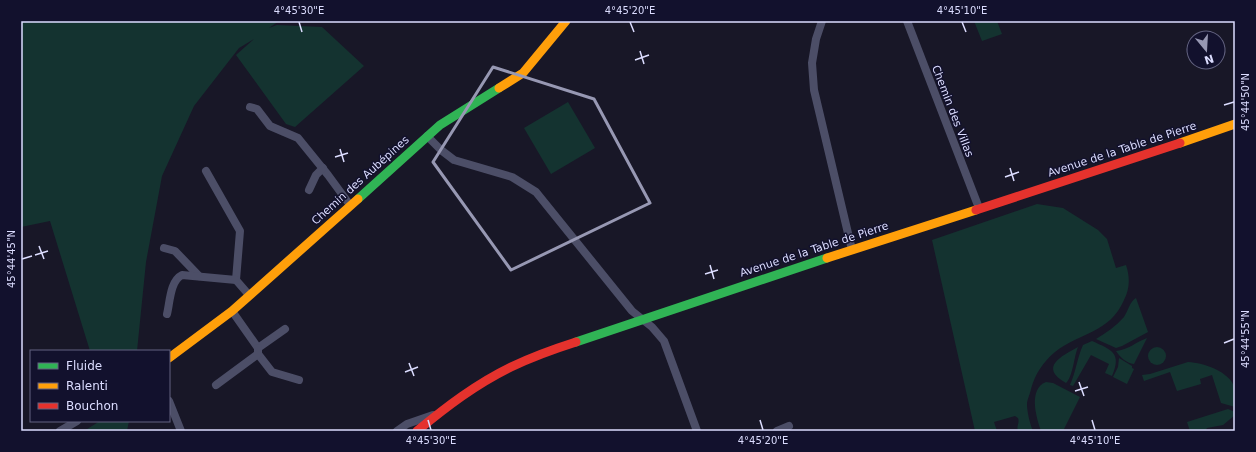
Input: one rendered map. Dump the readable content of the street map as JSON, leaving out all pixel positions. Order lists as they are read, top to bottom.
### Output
{
  "streets": {
    "main road": ["Avenue de la Table de Pierre", "Chemin des Aubépines"],
    "street": ["Chemin des Villas"]
  },
  "crossings": [
    ["Chemin des Villas", "Avenue de la Table de Pierre"]
  ],
  "legend": ["Fluide", "Ralenti", "Bouchon"],
  "north": "bottom",
  "coordinates": [
    "4°45'30\"E",
    "4°45'20\"E",
    "4°45'10\"E",
    "45°44'50\"N",
    "45°44'45\"N",
    "45°44'55\"N"
  ]
}
